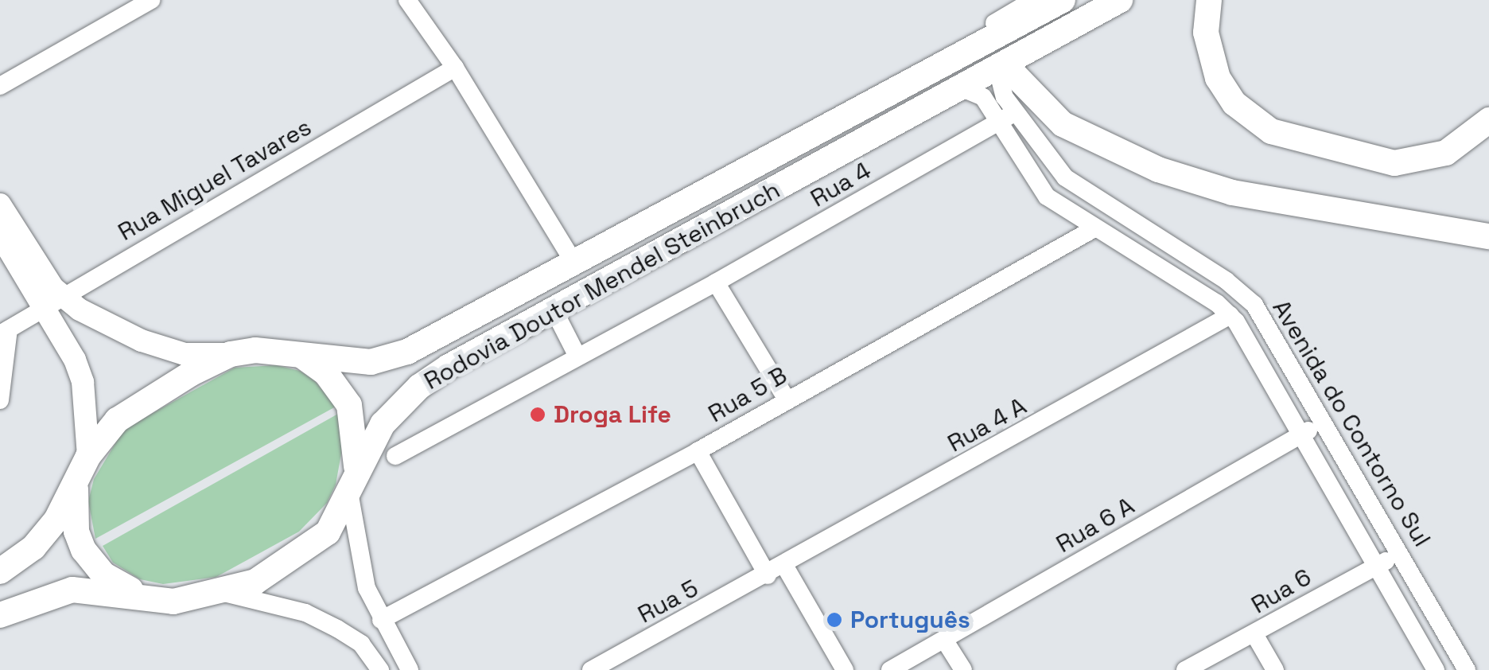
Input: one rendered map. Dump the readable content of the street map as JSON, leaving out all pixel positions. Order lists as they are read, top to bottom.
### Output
{
  "streets": {
    "highway": ["Rodovia Doutor Mendel Steinbruch"],
    "street": [
      "Rua Miguel Tavares",
      "Rua 4",
      "Rua 5 B",
      "Avenida do Contorno Sul",
      "Rua 4 A",
      "Rua 6 A",
      "Rua 6",
      "Rua 5"
    ]
  },
  "crossings": [
    ["Rua 4", "Avenida do Contorno Sul"],
    ["Rodovia Doutor Mendel Steinbruch", "Avenida do Contorno Sul"],
    ["Rua 5 B", "Avenida do Contorno Sul"],
    ["Avenida do Contorno Sul", "Rua 4 A"],
    ["Avenida do Contorno Sul", "Rua 6 A"],
    ["Avenida do Contorno Sul", "Rua 6"],
    ["Rua 4 A", "Rua 5"]
  ],
  "places": ["Droga Life", "Português"]
}
